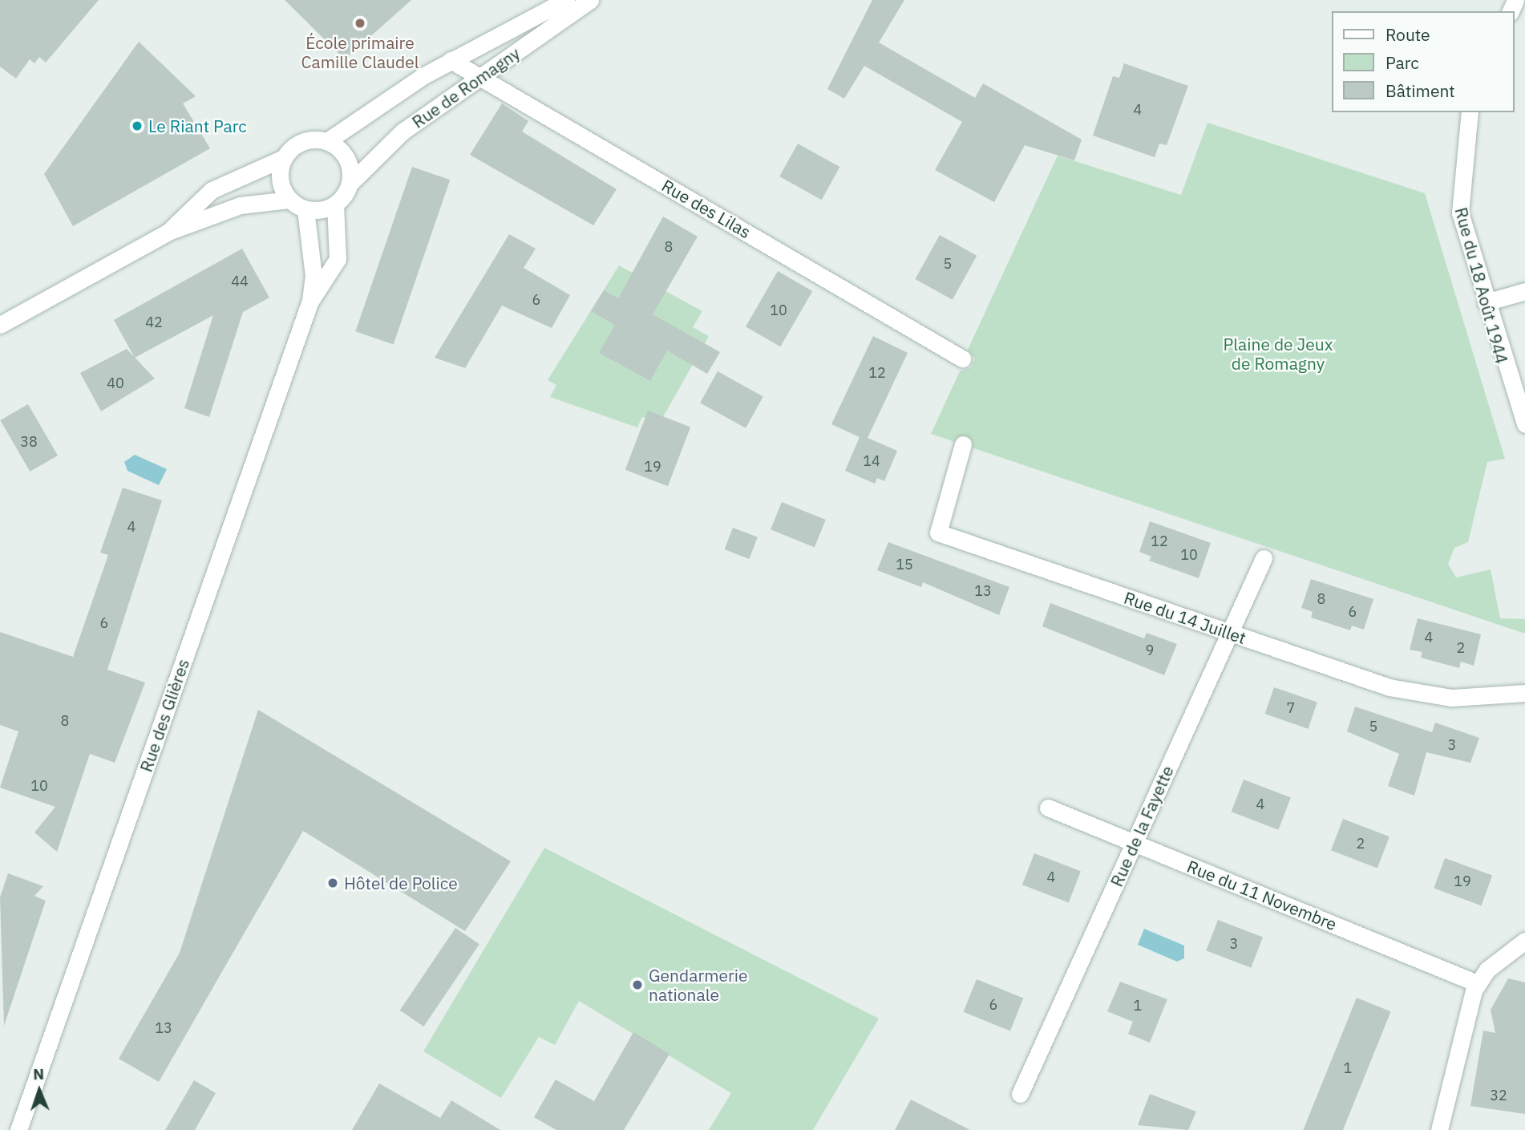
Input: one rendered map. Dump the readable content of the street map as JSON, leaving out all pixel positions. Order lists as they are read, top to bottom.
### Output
{
  "streets": {
    "street": [
      "Rue de Romagny",
      "Rue des Lilas",
      "Rue du 18 Août 1944",
      "Rue du 14 Juillet",
      "Rue des Glières",
      "Rue de la Fayette",
      "Rue du 11 Novembre"
    ]
  },
  "crossings": [
    ["Rue de Romagny", "Rue des Lilas"],
    ["Rue de Romagny", "Rue des Glières"],
    ["Rue du 14 Juillet", "Rue de la Fayette"],
    ["Rue de la Fayette", "Rue du 11 Novembre"]
  ],
  "parks": ["Plaine de Jeux de Romagny"],
  "places": [
    "École primaire Camille Claudel",
    "Le Riant Parc",
    "Hôtel de Police",
    "Gendarmerie nationale"
  ],
  "house_numbers": [
    "4",
    "8",
    "5",
    "44",
    "6",
    "10",
    "42",
    "12",
    "40",
    "38",
    "14",
    "19",
    "4",
    "12",
    "10",
    "15",
    "13",
    "8",
    "6",
    "6",
    "4",
    "2",
    "9",
    "7",
    "8",
    "5",
    "3",
    "10",
    "4",
    "2",
    "4",
    "19",
    "3",
    "6",
    "1",
    "13",
    "1",
    "32"
  ],
  "legend": ["Route", "Parc", "Bâtiment"],
  "north": "top"
}
